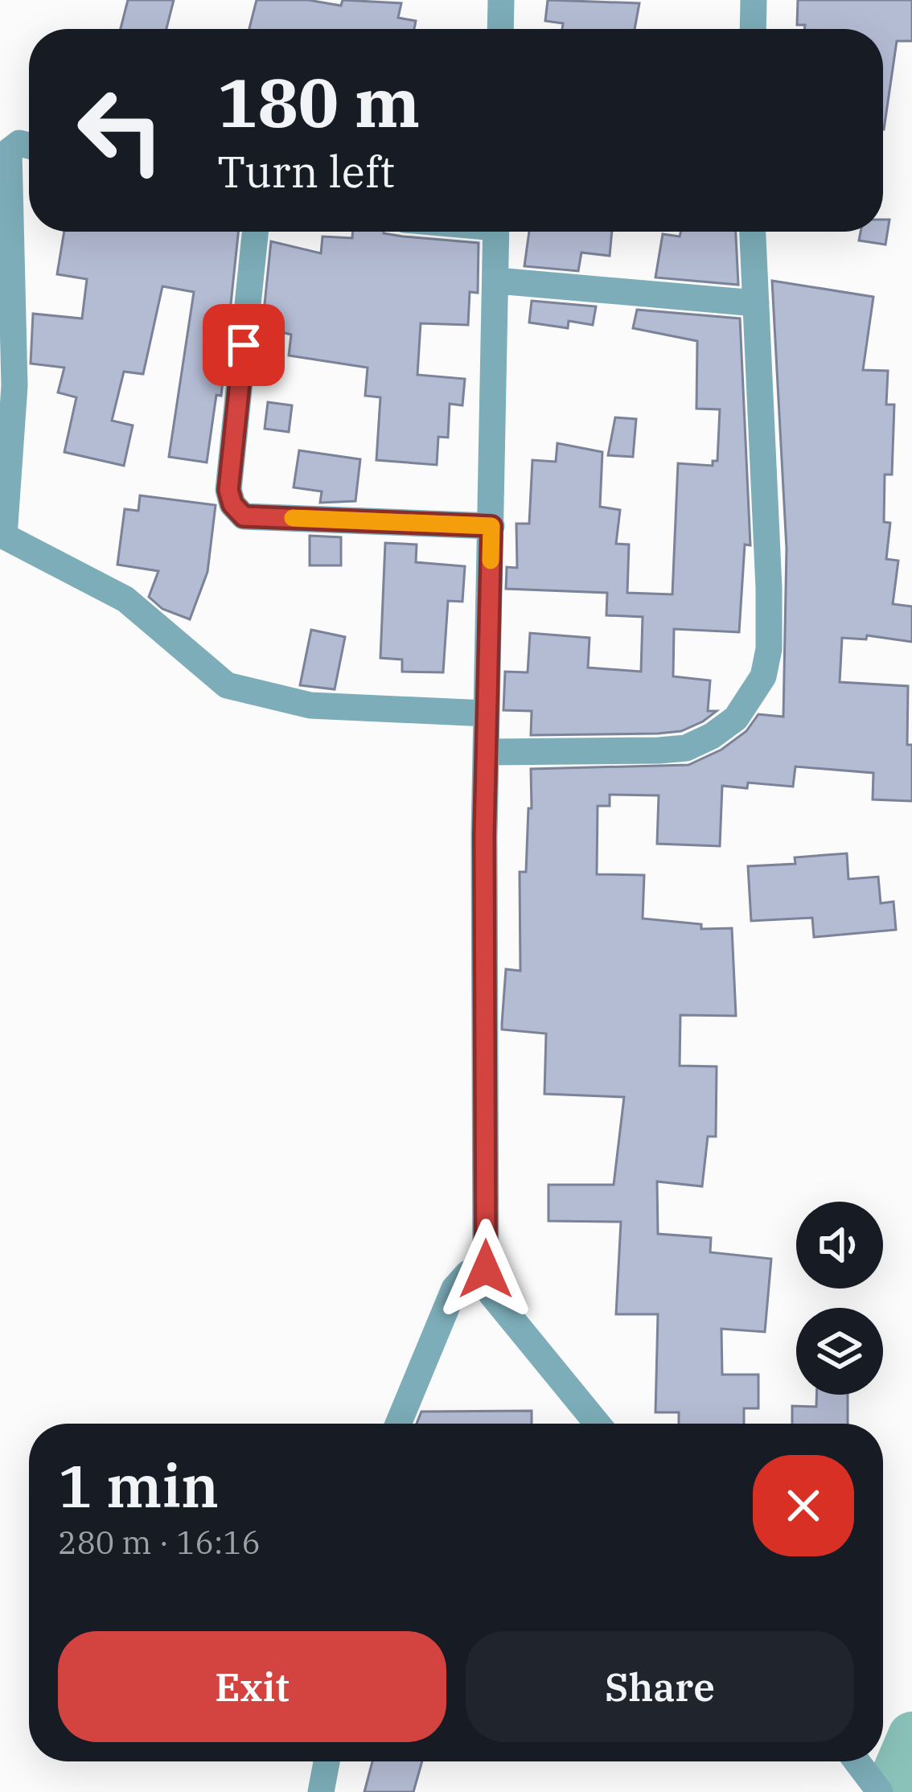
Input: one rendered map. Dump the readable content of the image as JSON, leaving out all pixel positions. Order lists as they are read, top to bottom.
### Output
{
  "page": {
    "turn": ["180 m", "Turn left"],
    "heading": ["1 min", "280 m · 16:16"],
    "buttons": ["Exit", "Share"]
  }
}
